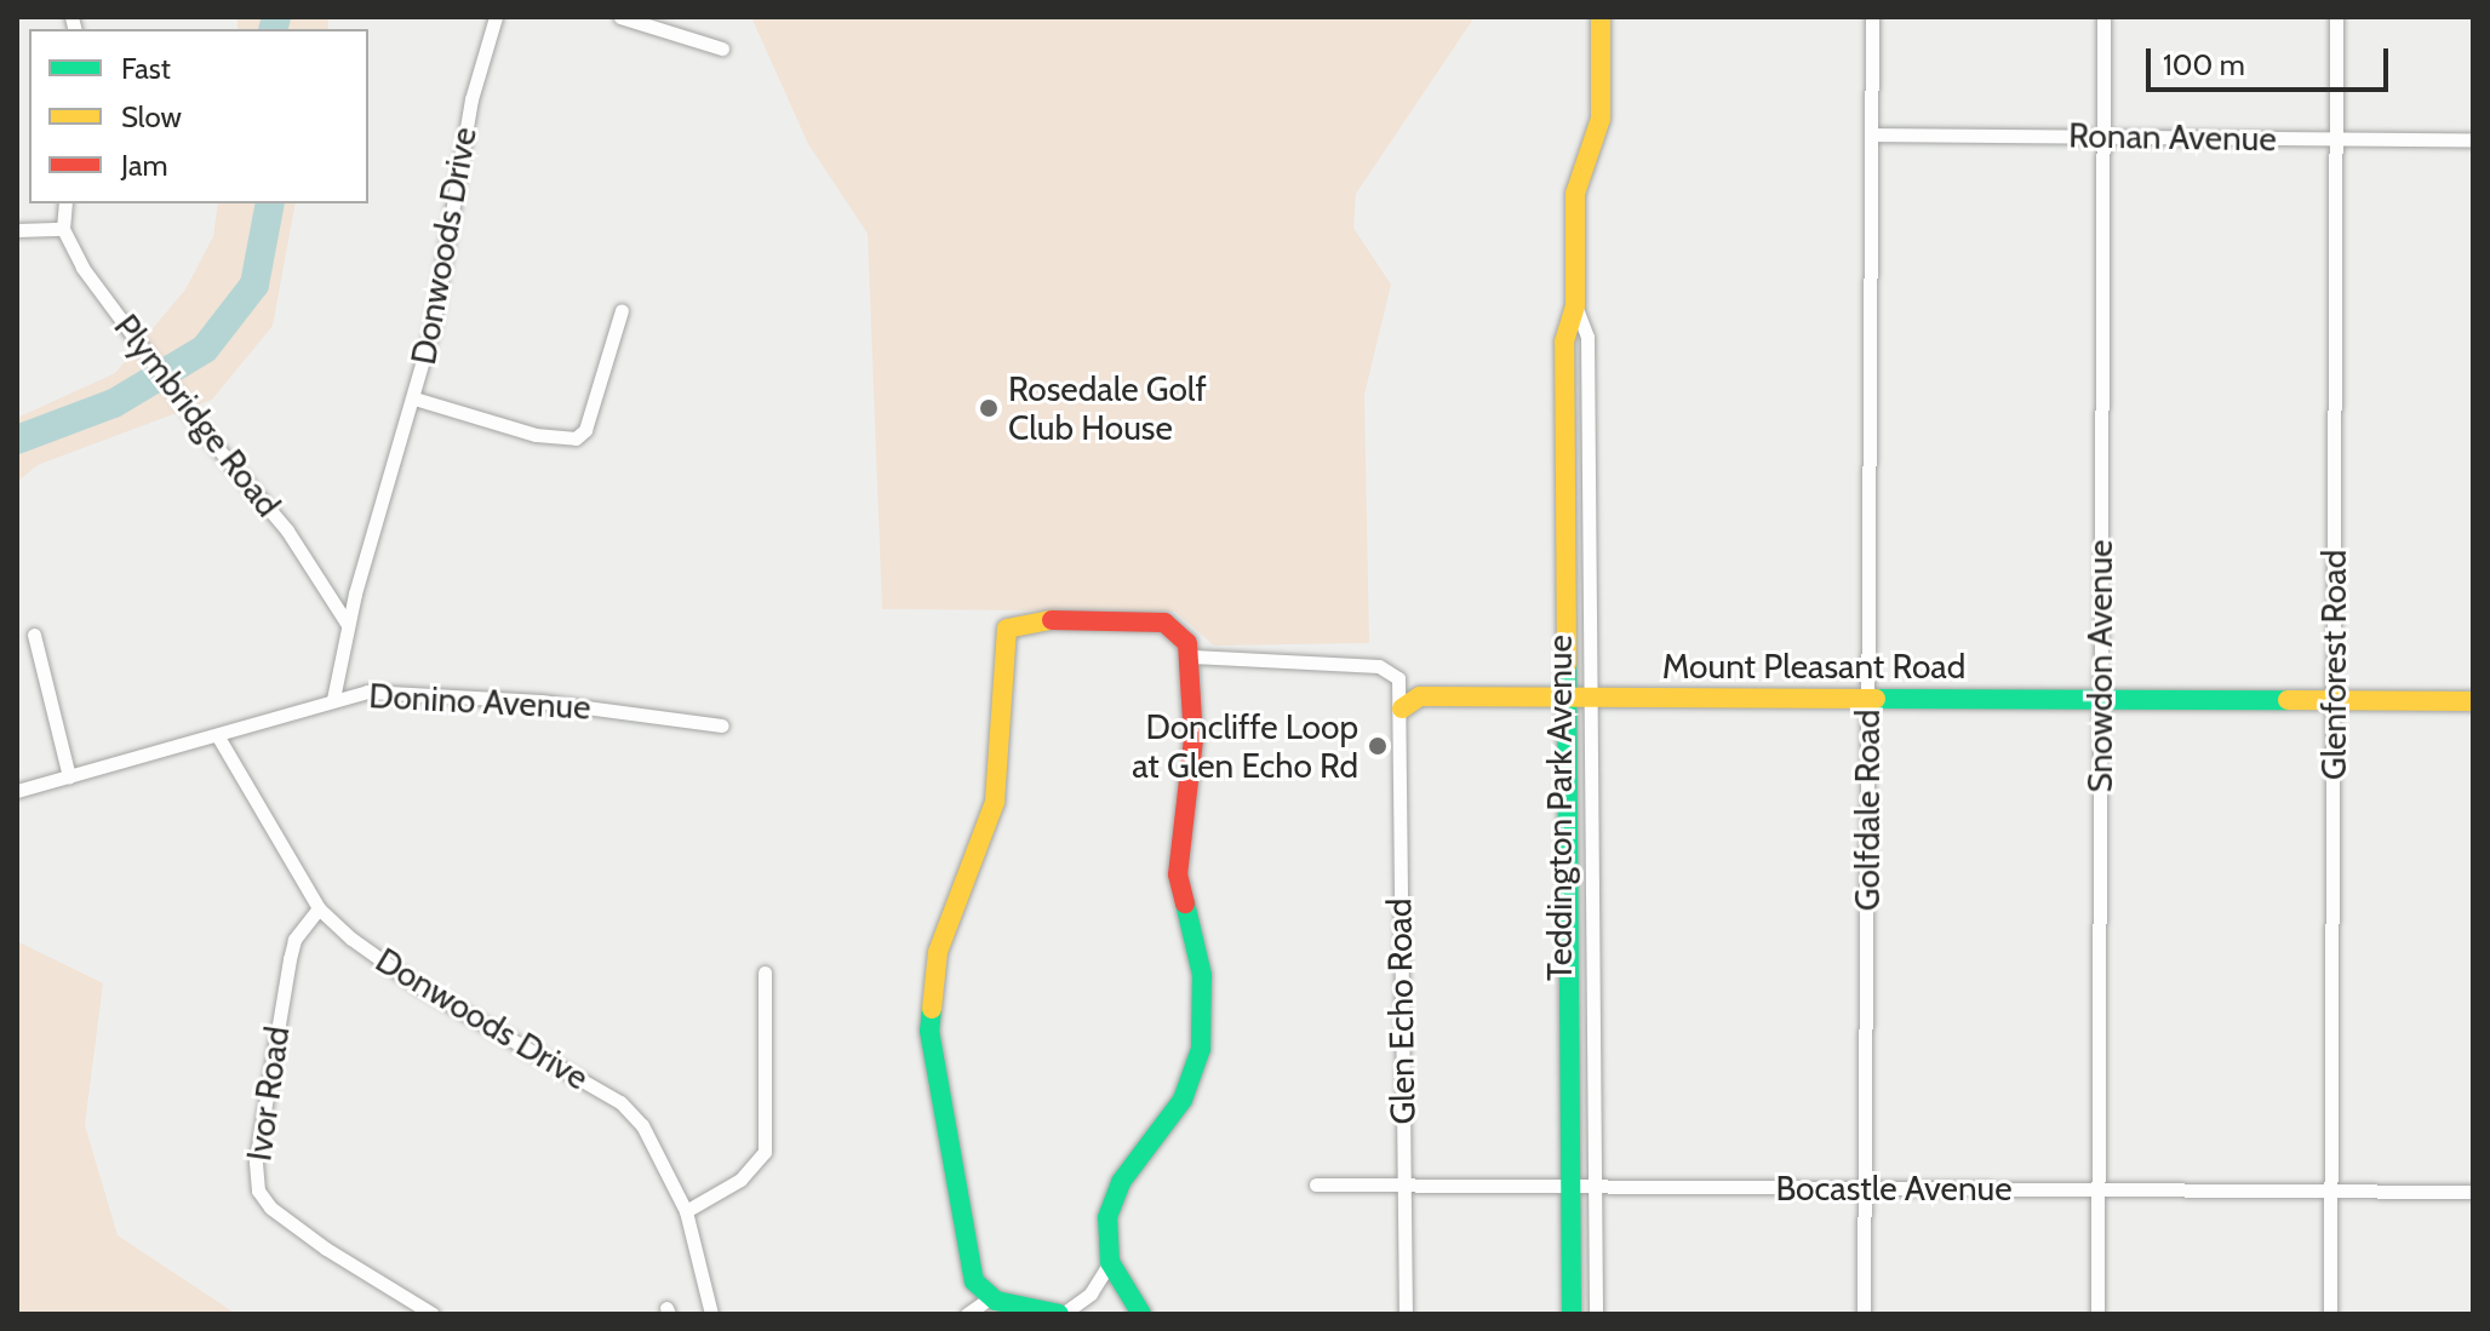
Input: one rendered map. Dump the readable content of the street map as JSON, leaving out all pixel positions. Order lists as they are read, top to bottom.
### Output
{
  "streets": {
    "street": [
      "Ronan Avenue",
      "Donwoods Drive",
      "Plymbridge Road",
      "Glenforest Road",
      "Mount Pleasant Road",
      "Snowdon Avenue",
      "Donino Avenue",
      "Teddington Park Avenue",
      "Golfdale Road",
      "Glen Echo Road",
      "Ivor Road",
      "Bocastle Avenue"
    ]
  },
  "crossings": [
    ["Ronan Avenue", "Glenforest Road"],
    ["Ronan Avenue", "Snowdon Avenue"],
    ["Ronan Avenue", "Golfdale Road"],
    ["Donwoods Drive", "Plymbridge Road"],
    ["Donwoods Drive", "Donino Avenue"],
    ["Donwoods Drive", "Ivor Road"],
    ["Glenforest Road", "Mount Pleasant Road"],
    ["Glenforest Road", "Bocastle Avenue"],
    ["Mount Pleasant Road", "Snowdon Avenue"],
    ["Mount Pleasant Road", "Teddington Park Avenue"],
    ["Mount Pleasant Road", "Golfdale Road"],
    ["Mount Pleasant Road", "Glen Echo Road"],
    ["Snowdon Avenue", "Bocastle Avenue"],
    ["Teddington Park Avenue", "Bocastle Avenue"],
    ["Golfdale Road", "Bocastle Avenue"],
    ["Glen Echo Road", "Bocastle Avenue"]
  ],
  "places": ["Rosedale Golf Club House", "Doncliffe Loop at Glen Echo Rd"],
  "legend": ["Fast", "Slow", "Jam"],
  "scale_bar": "100 m"
}
